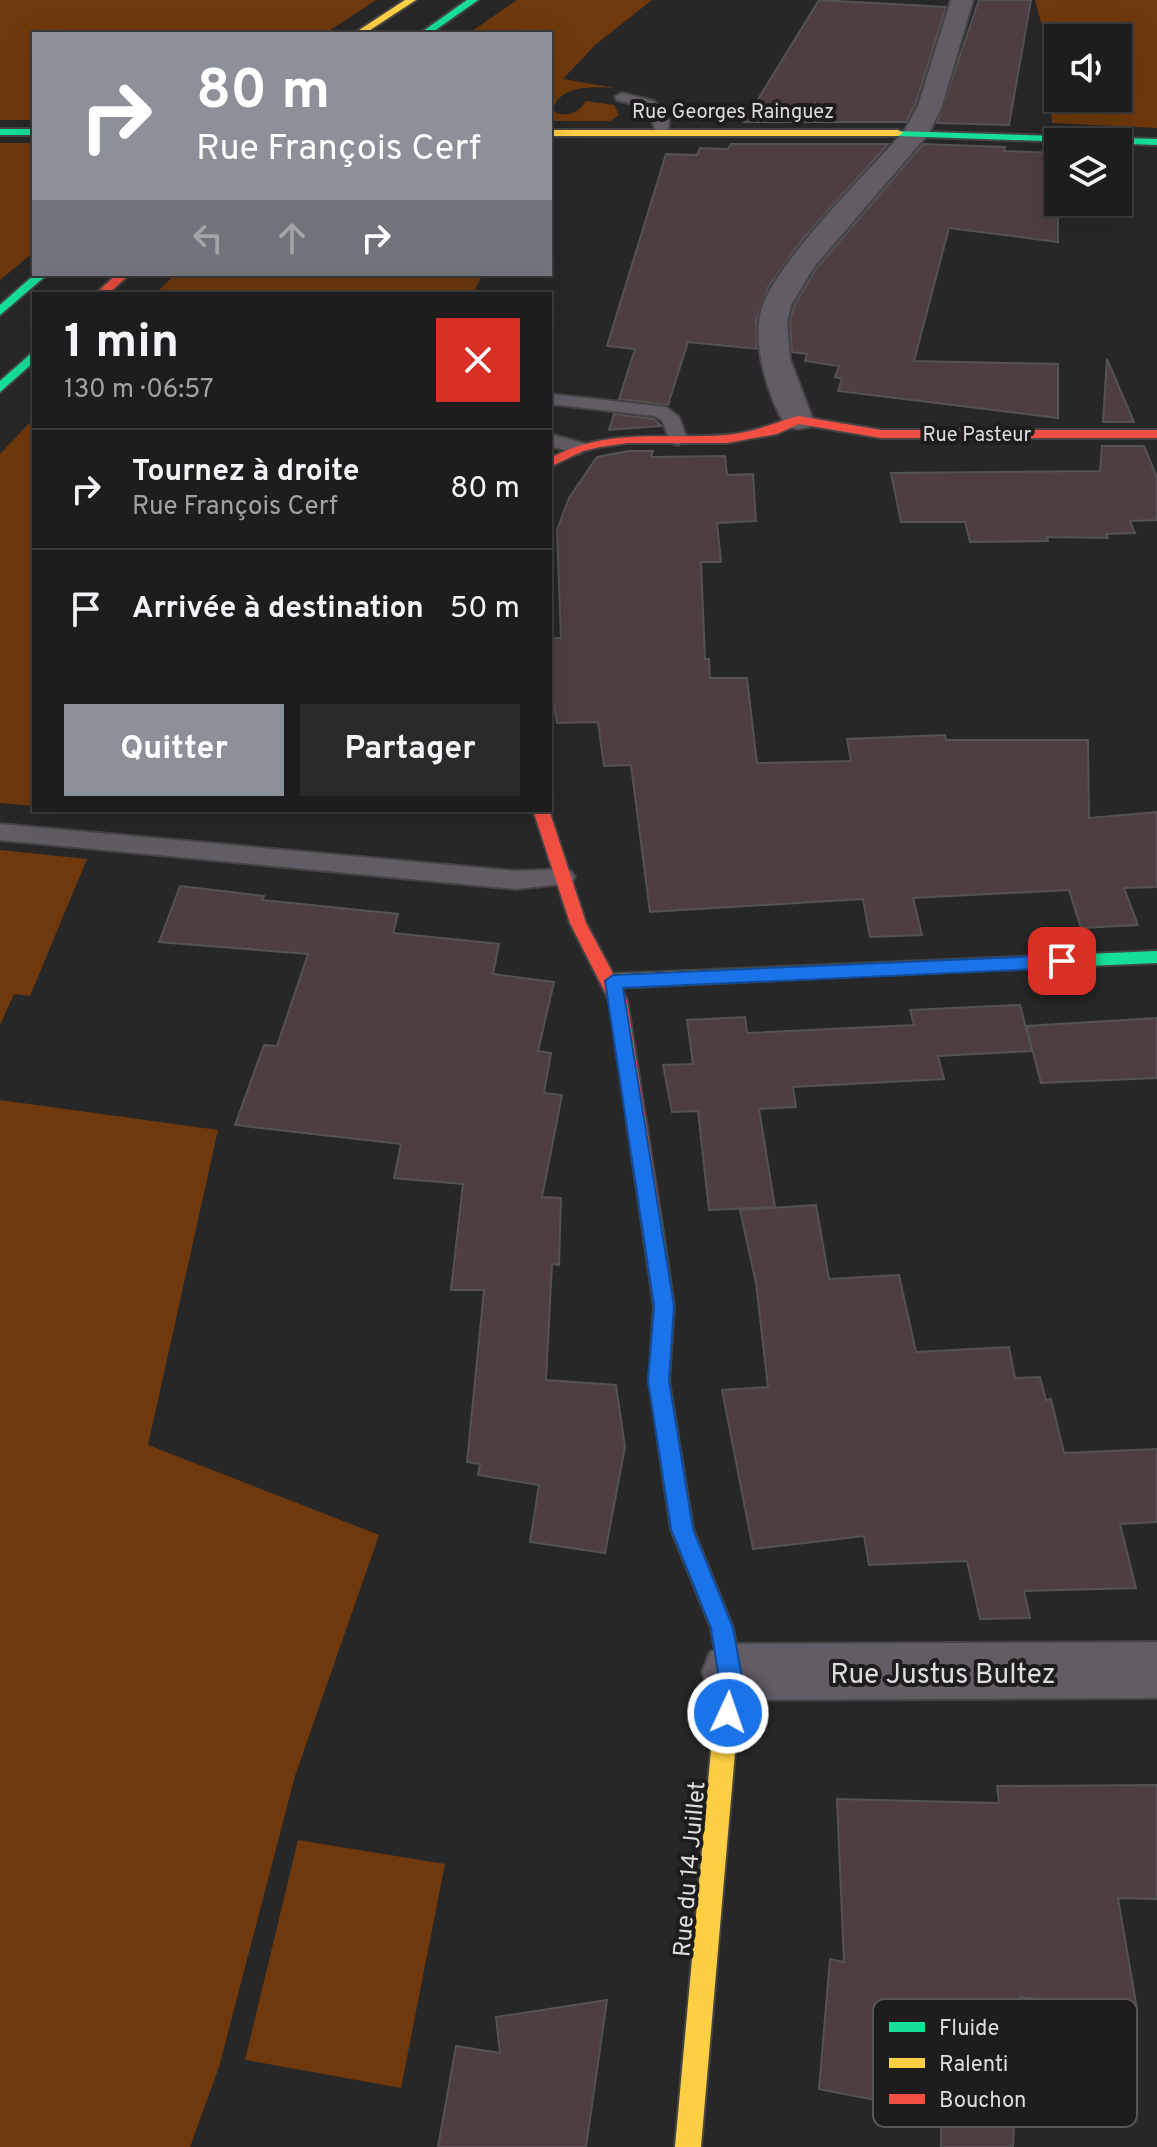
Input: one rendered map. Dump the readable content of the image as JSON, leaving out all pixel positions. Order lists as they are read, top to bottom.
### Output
{
  "streets": {
    "main road": ["Rue Georges Rainguez", "Rue Pasteur", "Rue du 14 Juillet"],
    "street": ["Rue Justus Bultez"]
  },
  "crossings": [
    ["Rue Justus Bultez", "Rue du 14 Juillet"]
  ],
  "legend": ["Fluide", "Ralenti", "Bouchon"],
  "page": {
    "turn": ["80 m", "Rue François Cerf"],
    "heading": ["1 min", "130 m · 06:57"],
    "list": [
      {
        "name": "Tournez à droite",
        "note": "Rue François Cerf",
        "value": "80 m"
      },
      {
        "name": "Arrivée à destination",
        "value": "50 m"
      }
    ],
    "buttons": ["Quitter", "Partager"]
  }
}
